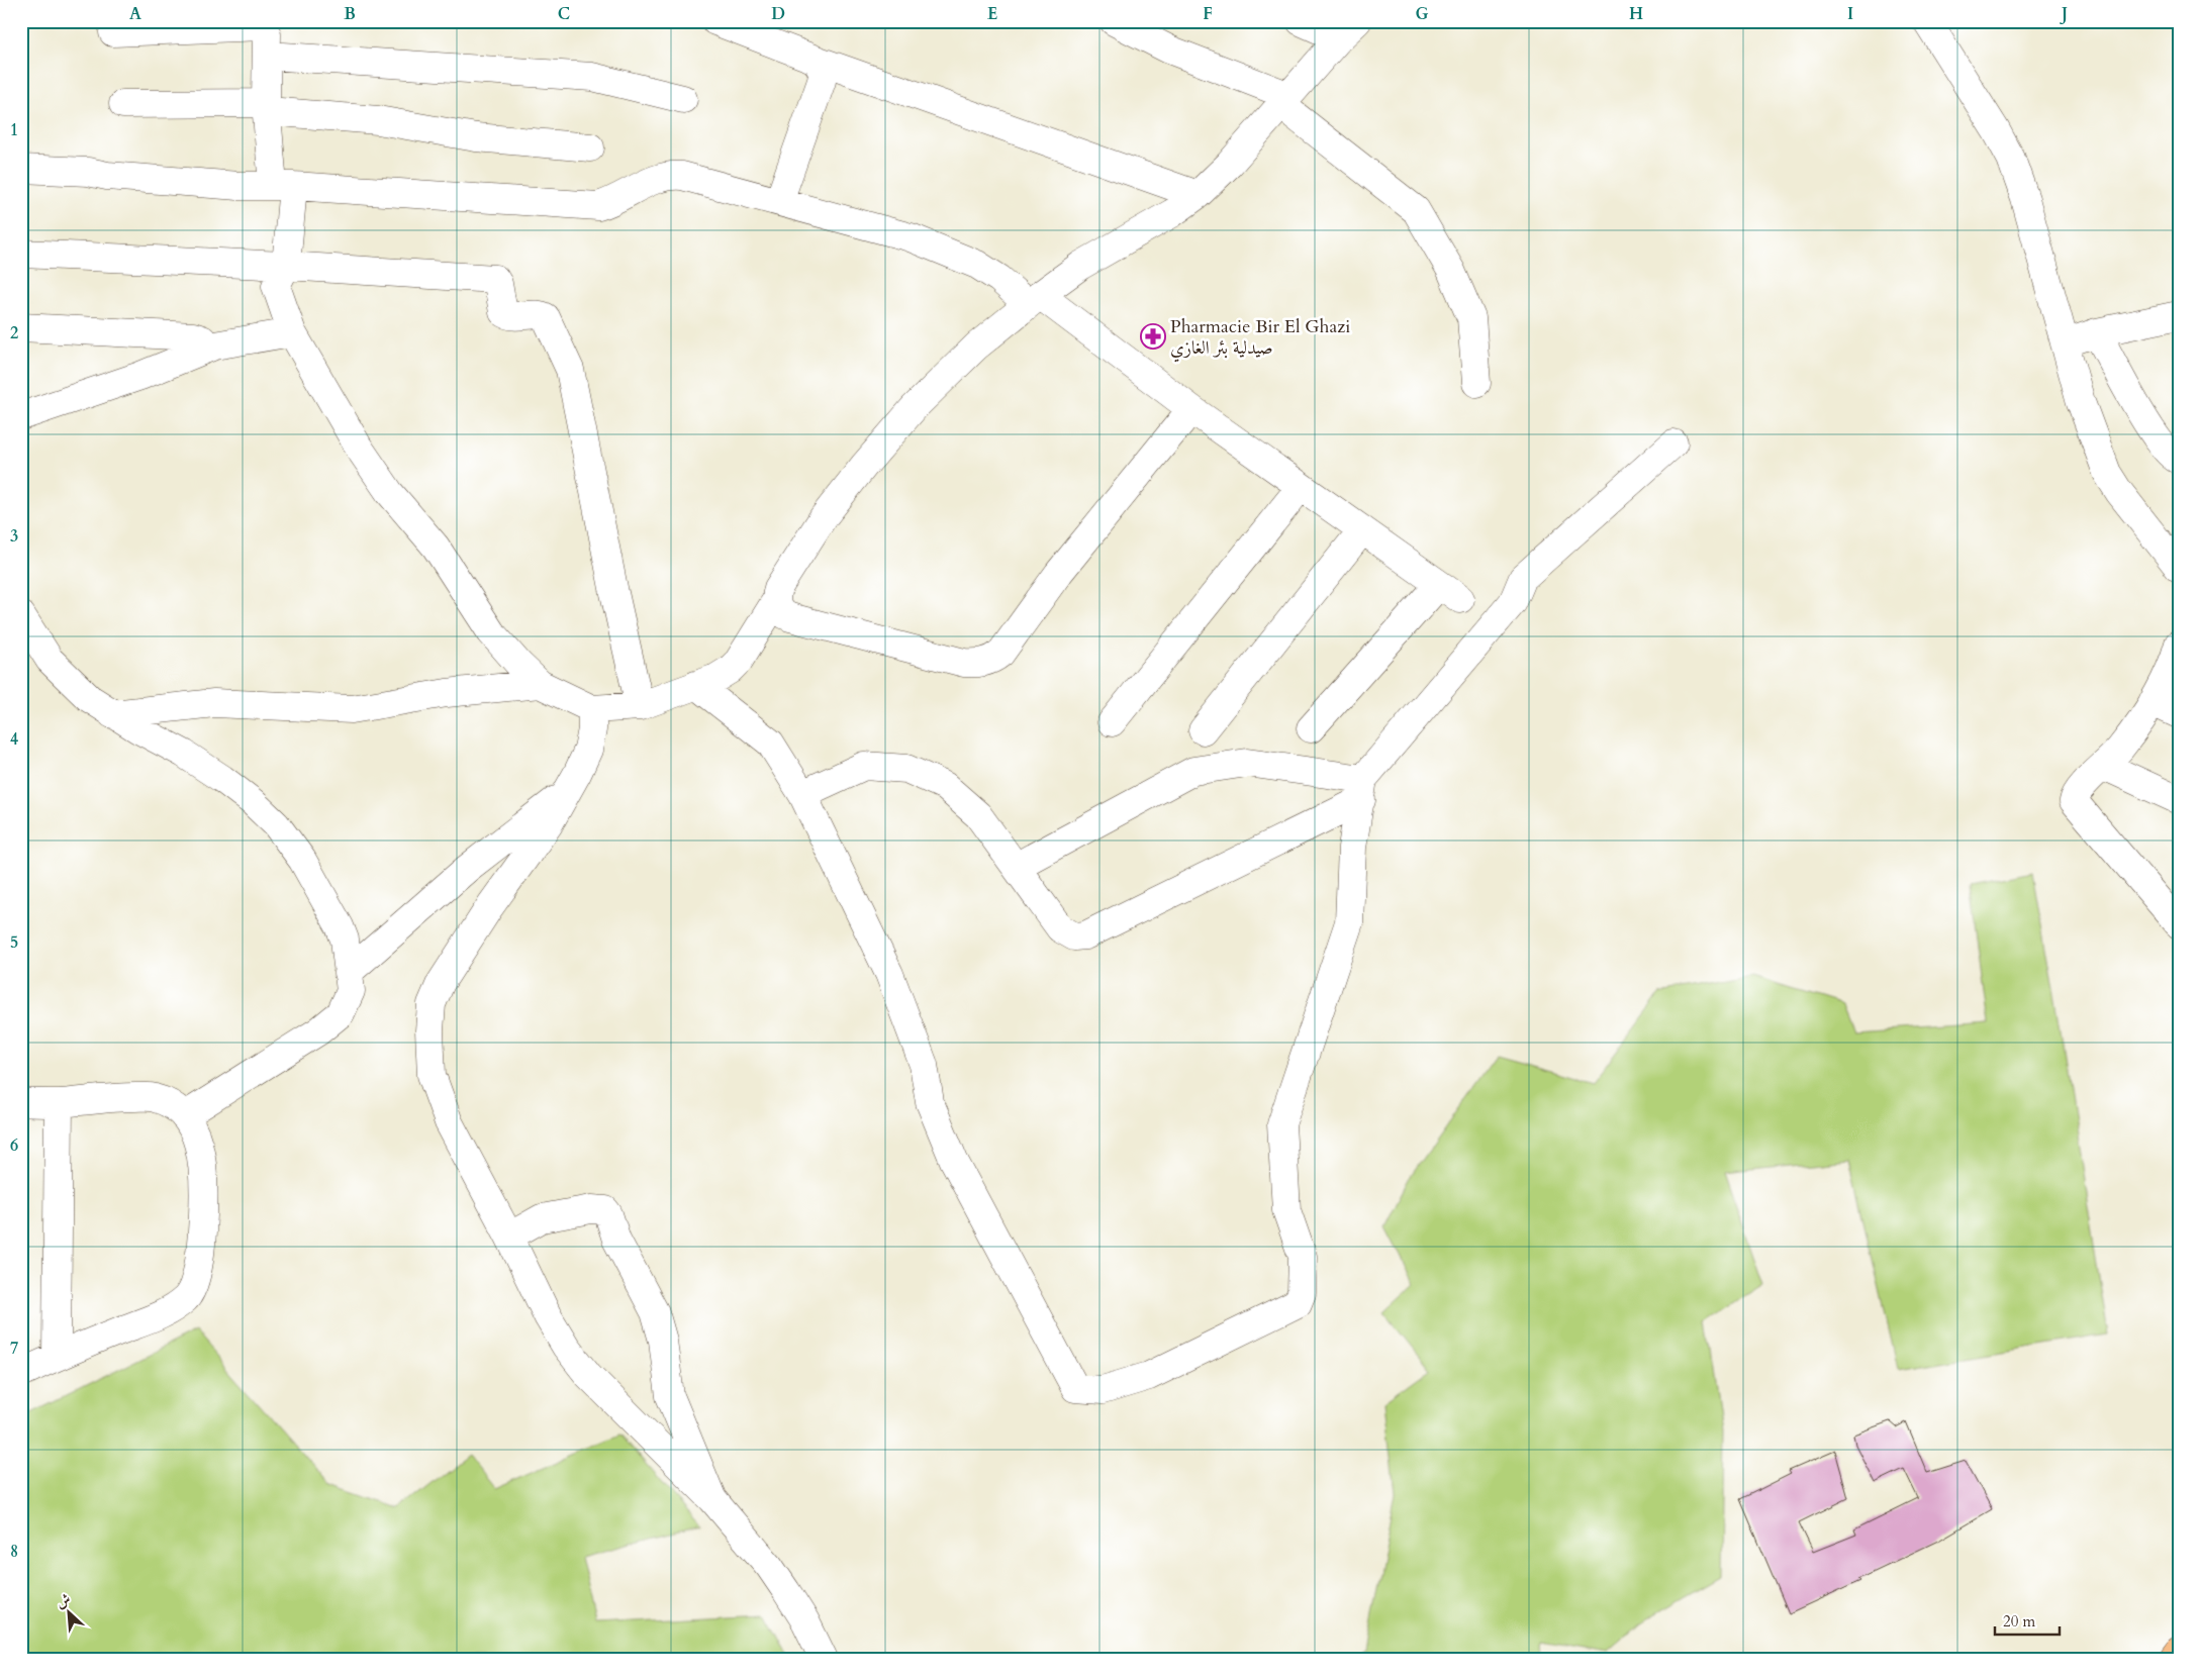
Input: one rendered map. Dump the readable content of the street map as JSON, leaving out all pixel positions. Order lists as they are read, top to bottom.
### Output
{
  "places": {
    "pharmacy": ["Pharmacie Bir El Ghazi صيدلية بئر الغازي"]
  },
  "scale_bar": "20 m",
  "north": "top left",
  "grid": {
    "columns": [
      "A",
      "B",
      "C",
      "D",
      "E",
      "F",
      "G",
      "H",
      "I",
      "J"
    ],
    "rows": [
      "1",
      "2",
      "3",
      "4",
      "5",
      "6",
      "7",
      "8"
    ]
  }
}
